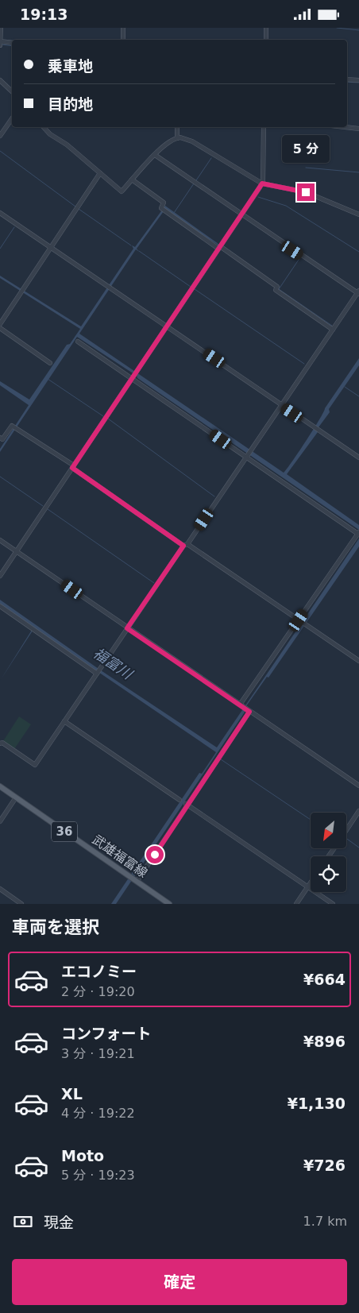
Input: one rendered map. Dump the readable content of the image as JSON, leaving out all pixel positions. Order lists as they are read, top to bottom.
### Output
{
  "streets": {
    "main road": ["36", "武雄福富線"]
  },
  "water": ["福富川"],
  "north": "bottom left",
  "page": {
    "status": "19:13",
    "banner": ["乗車地", "目的地"],
    "bubble": "5 分",
    "heading": "車両を選択",
    "list": [
      {
        "name": "エコノミー",
        "note": "2 分 · 19:20",
        "value": "¥664"
      },
      {
        "name": "コンフォート",
        "note": "3 分 · 19:21",
        "value": "¥896"
      },
      {
        "name": "XL",
        "note": "4 分 · 19:22",
        "value": "¥1,130"
      },
      {
        "name": "Moto",
        "note": "5 分 · 19:23",
        "value": "¥726"
      }
    ],
    "pay": ["現金", "1.7 km"],
    "buttons": "確定"
  }
}
